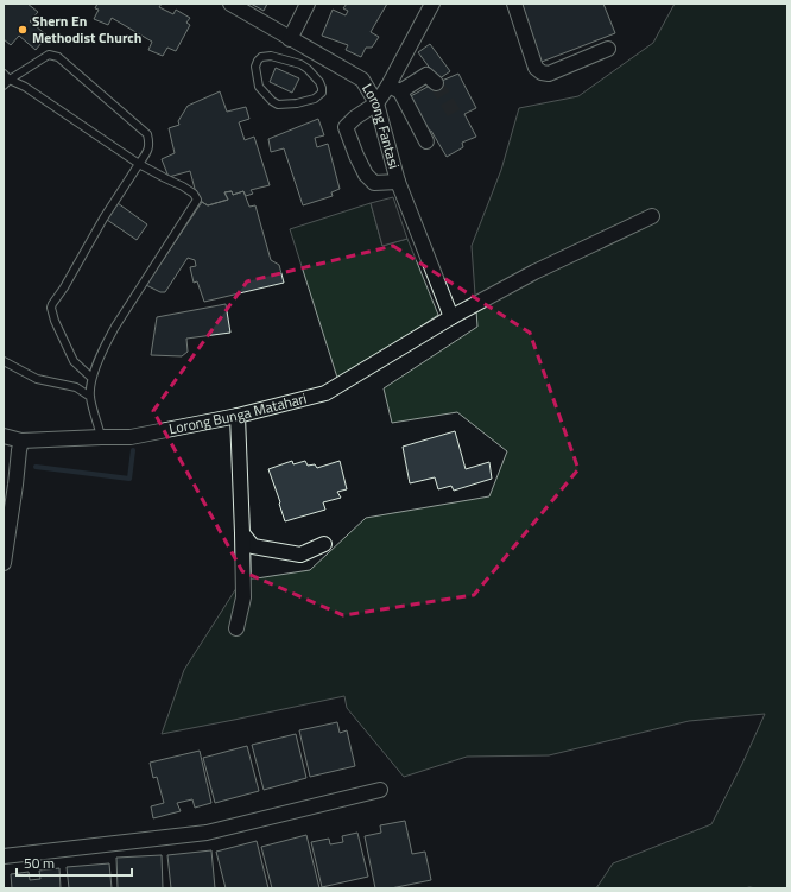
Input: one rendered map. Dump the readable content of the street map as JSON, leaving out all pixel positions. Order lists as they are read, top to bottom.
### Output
{
  "streets": {
    "street": ["Lorong Fantasi", "Lorong Bunga Matahari"]
  },
  "crossings": [
    ["Lorong Fantasi", "Lorong Bunga Matahari"]
  ],
  "places": ["Shern En Methodist Church"],
  "scale_bar": "50 m"
}
